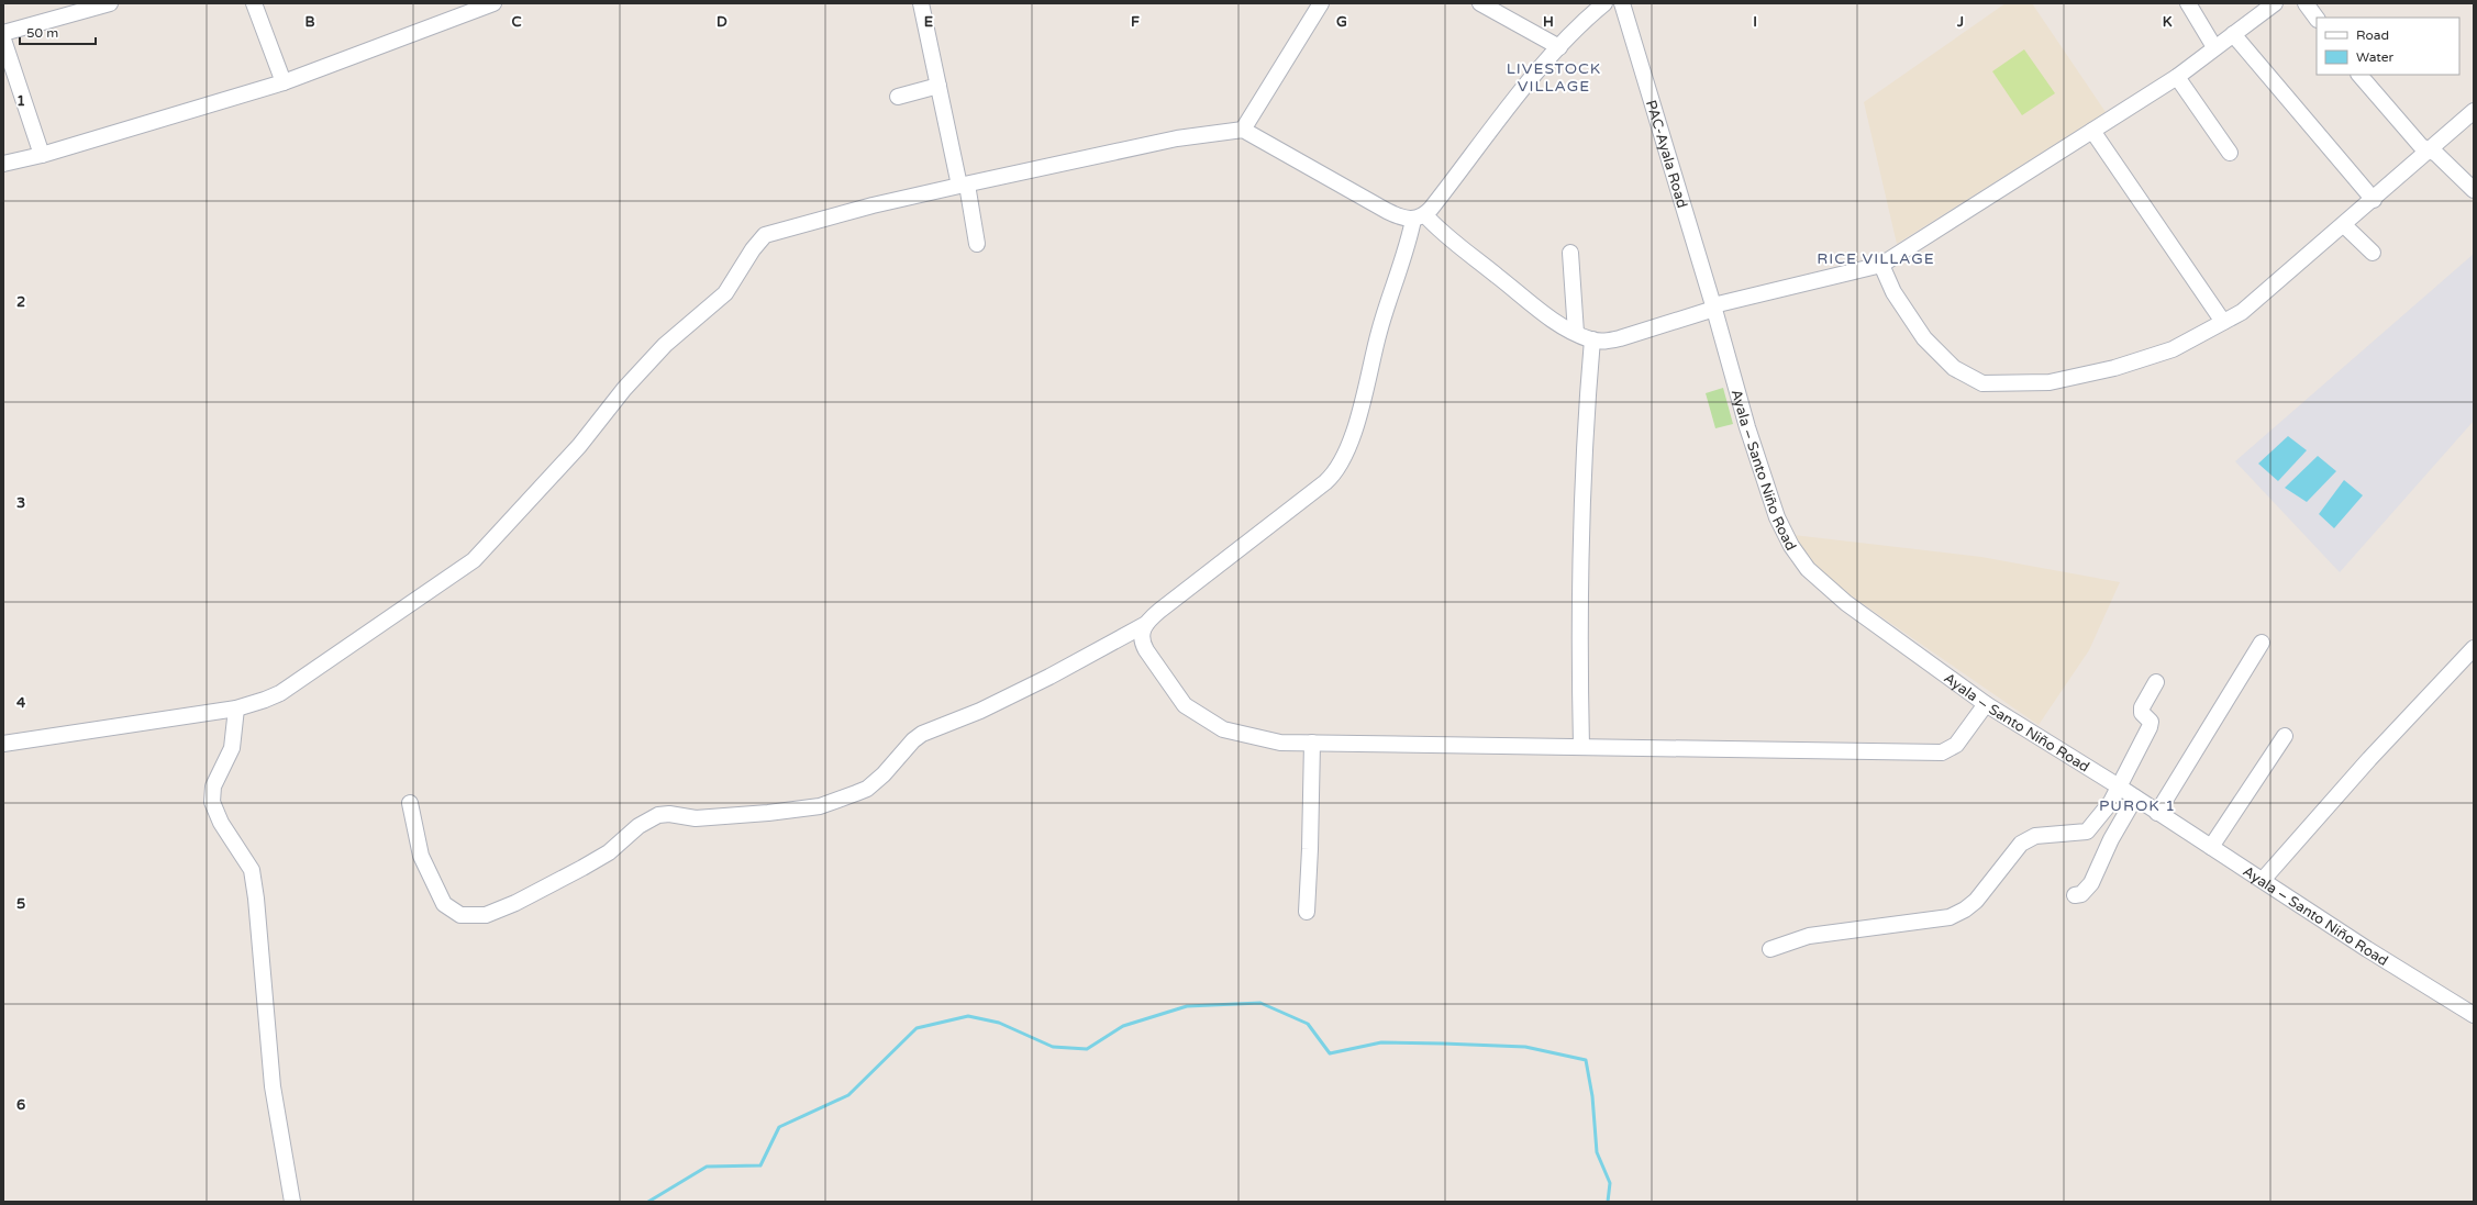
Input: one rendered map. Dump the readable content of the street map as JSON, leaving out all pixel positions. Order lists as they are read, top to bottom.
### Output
{
  "streets": {
    "street": ["PAC-Ayala Road", "Ayala – Santo Niño Road"]
  },
  "crossings": [
    ["PAC-Ayala Road", "Ayala – Santo Niño Road"]
  ],
  "districts": ["LIVESTOCK VILLAGE", "RICE VILLAGE", "PUROK 1"],
  "legend": ["Road", "Water"],
  "scale_bar": "50 m",
  "grid": {
    "columns": [
      "B",
      "C",
      "D",
      "E",
      "F",
      "G",
      "H",
      "I",
      "J",
      "K"
    ],
    "rows": [
      "1",
      "2",
      "3",
      "4",
      "5",
      "6"
    ]
  }
}
